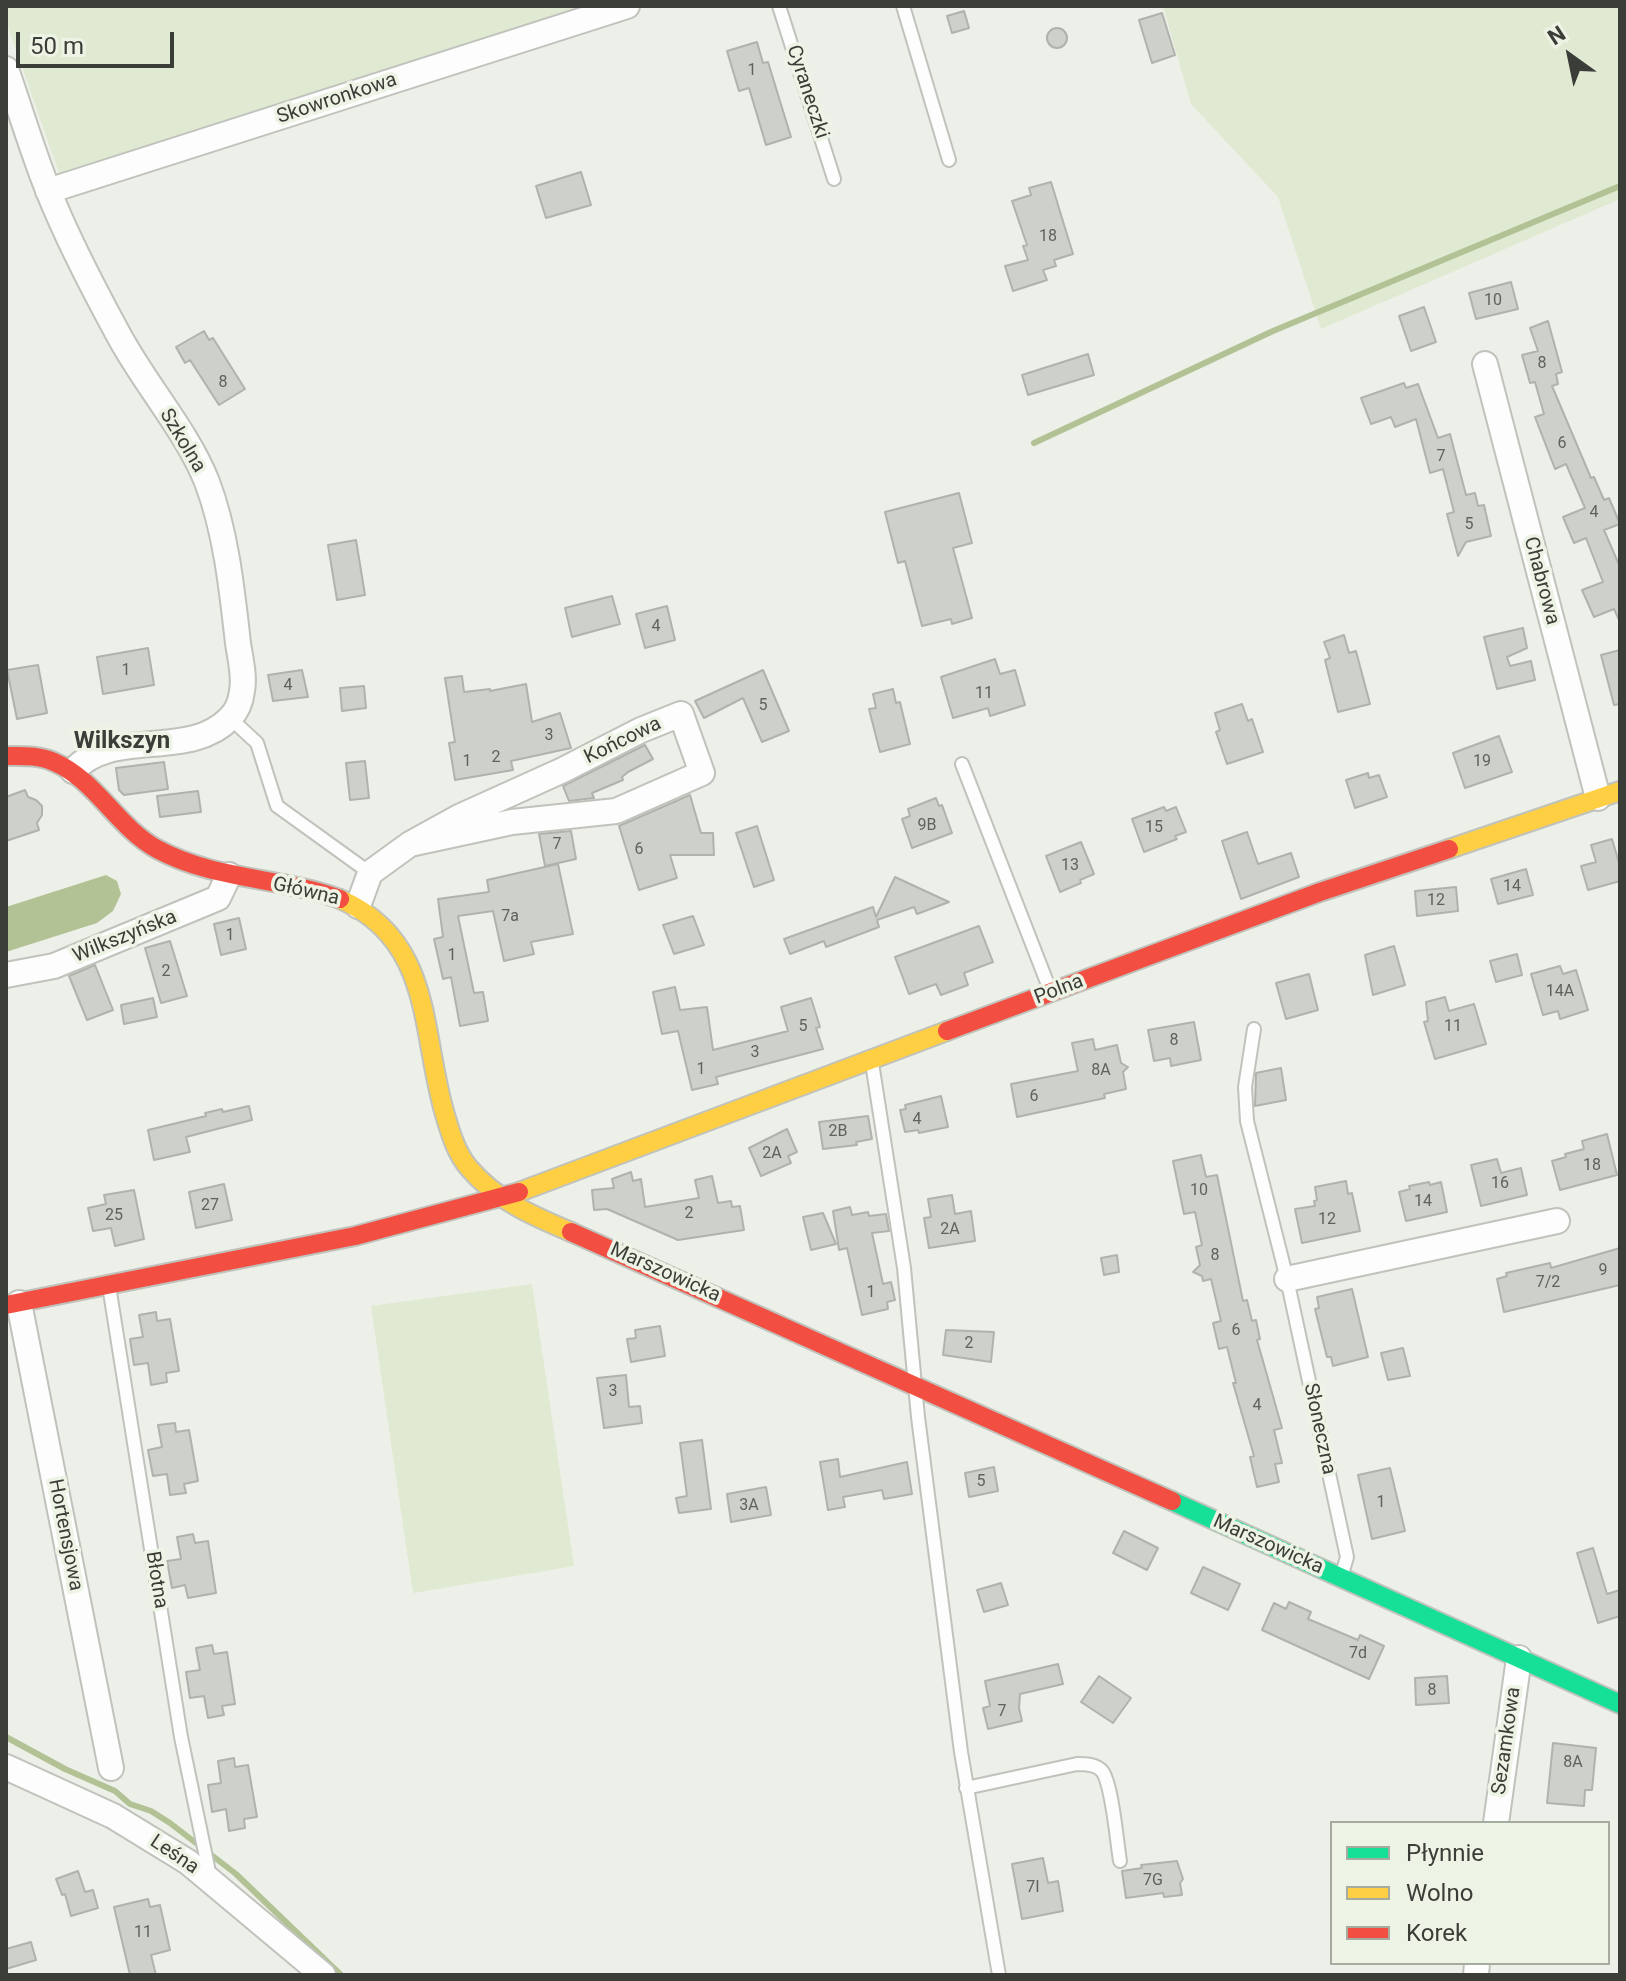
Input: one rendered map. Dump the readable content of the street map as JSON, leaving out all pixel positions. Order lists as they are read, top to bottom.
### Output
{
  "streets": {
    "street": [
      "Skowronkowa",
      "Szkolna",
      "Chabrowa",
      "Końcowa",
      "Główna",
      "Wilkszyńska",
      "Polna",
      "Marszowicka",
      "Hortensjowa",
      "Sezamkowa",
      "Leśna"
    ],
    "lane": ["Cyraneczki", "Słoneczna", "Błotna"]
  },
  "crossings": [
    ["Skowronkowa", "Szkolna"],
    ["Chabrowa", "Polna"],
    ["Główna", "Wilkszyńska"],
    ["Główna", "Polna"],
    ["Główna", "Marszowicka"],
    ["Polna", "Marszowicka"],
    ["Marszowicka", "Słoneczna"],
    ["Marszowicka", "Sezamkowa"],
    ["Błotna", "Leśna"]
  ],
  "districts": ["Wilkszyn"],
  "house_numbers": [
    "1",
    "18",
    "10",
    "8",
    "8",
    "6",
    "7",
    "4",
    "5",
    "4",
    "1",
    "4",
    "11",
    "5",
    "3",
    "2",
    "1",
    "19",
    "9B",
    "15",
    "7",
    "6",
    "13",
    "14",
    "12",
    "7a",
    "1",
    "1",
    "2",
    "14A",
    "5",
    "11",
    "8",
    "3",
    "1",
    "8A",
    "6",
    "4",
    "2B",
    "2A",
    "18",
    "16",
    "10",
    "14",
    "27",
    "2",
    "25",
    "12",
    "2A",
    "8",
    "9",
    "7/2",
    "1",
    "6",
    "2",
    "3",
    "4",
    "5",
    "1",
    "3A",
    "7d",
    "8",
    "7",
    "8A",
    "7G",
    "7I",
    "11"
  ],
  "legend": ["Płynnie", "Wolno", "Korek"],
  "scale_bar": "50 m",
  "north": "top left"
}
